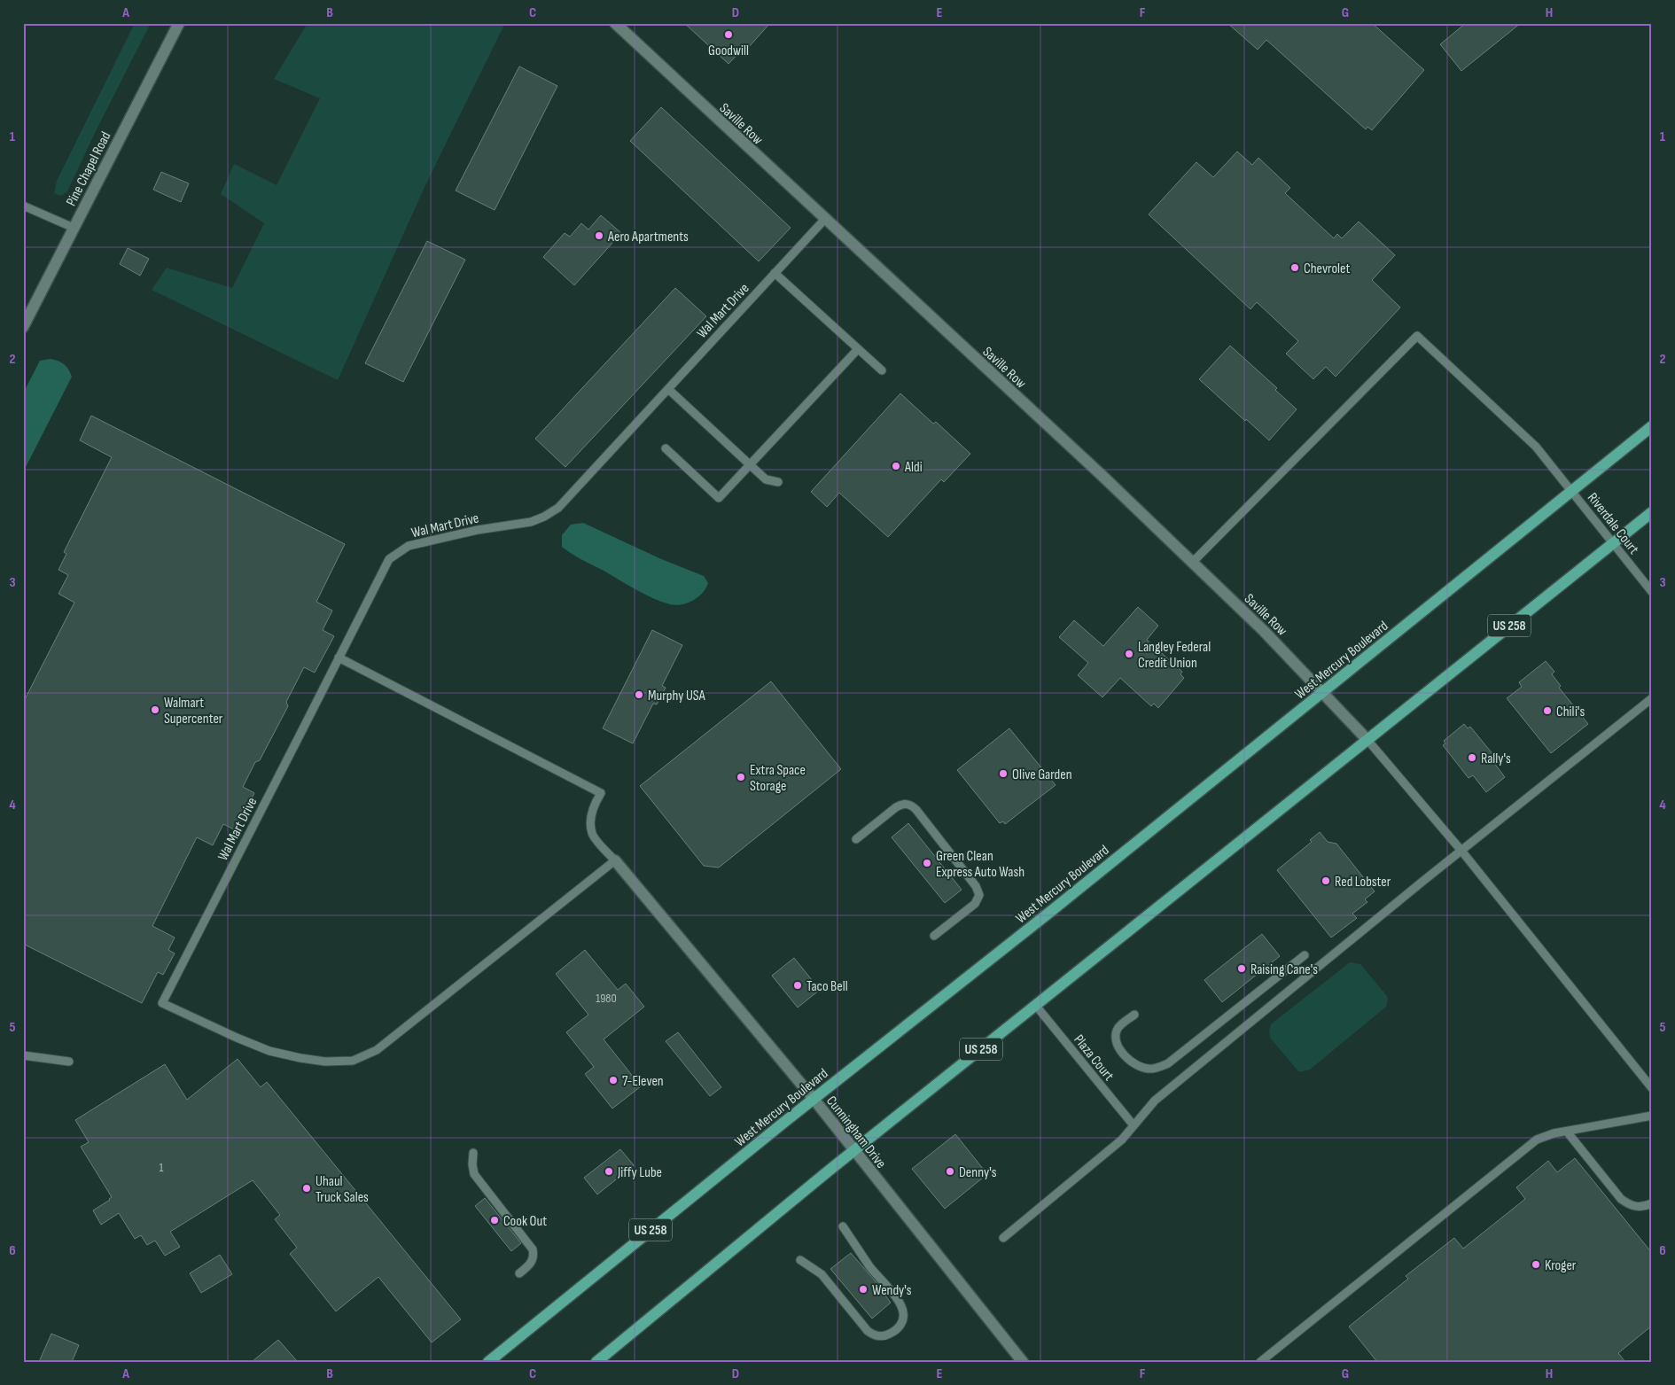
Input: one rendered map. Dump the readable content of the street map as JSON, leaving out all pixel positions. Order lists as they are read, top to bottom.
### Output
{
  "streets": {
    "main road": ["US 258", "West Mercury Boulevard"],
    "street": ["Saville Row", "Pine Chapel Road", "Cunningham Drive"],
    "lane": ["Wal Mart Drive", "Riverdale Court", "Plaza Court"]
  },
  "crossings": [
    ["Saville Row", "Wal Mart Drive"],
    ["Saville Row", "Riverdale Court"],
    ["Saville Row", "US 258"],
    ["Saville Row", "West Mercury Boulevard"],
    ["Wal Mart Drive", "Cunningham Drive"],
    ["Riverdale Court", "US 258"],
    ["Riverdale Court", "West Mercury Boulevard"],
    ["US 258", "Plaza Court"],
    ["US 258", "Cunningham Drive"],
    ["West Mercury Boulevard", "Cunningham Drive"]
  ],
  "places": [
    "Goodwill",
    "Aero Apartments",
    "Chevrolet",
    "Aldi",
    "Langley Federal Credit Union",
    "Murphy USA",
    "Walmart Supercenter",
    "Chili's",
    "Rally's",
    "Olive Garden",
    "Extra Space Storage",
    "Green Clean Express Auto Wash",
    "Red Lobster",
    "Raising Cane's",
    "Taco Bell",
    "7-Eleven",
    "Jiffy Lube",
    "Denny's",
    "Uhaul Truck Sales",
    "Cook Out",
    "Kroger",
    "Wendy's"
  ],
  "house_numbers": ["1980", "1"],
  "grid": {
    "columns": [
      "A",
      "B",
      "C",
      "D",
      "E",
      "F",
      "G",
      "H"
    ],
    "rows": [
      "1",
      "2",
      "3",
      "4",
      "5",
      "6"
    ]
  }
}
